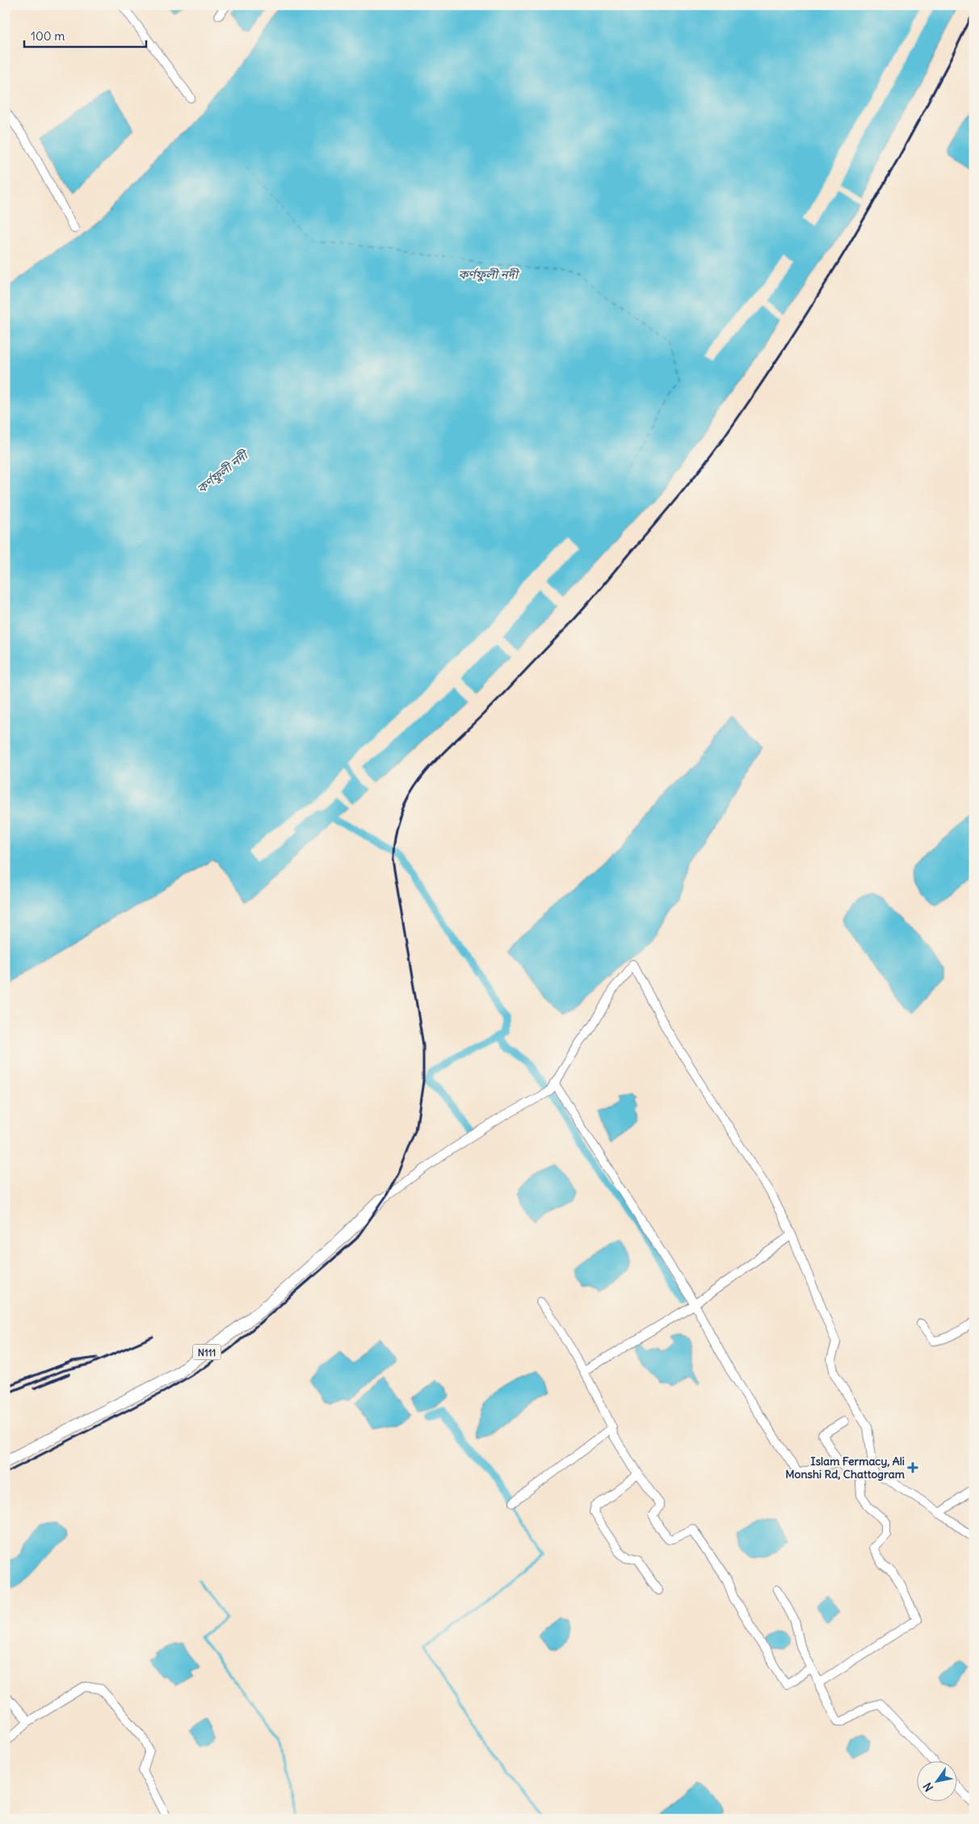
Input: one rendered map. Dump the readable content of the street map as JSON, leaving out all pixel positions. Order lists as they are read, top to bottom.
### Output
{
  "streets": {
    "highway": ["N111"]
  },
  "water": ["কর্ণফুলী নদী"],
  "places": {
    "health": ["Islam Fermacy, Ali Monshi Rd, Chattogram"]
  },
  "scale_bar": "100 m",
  "north": "bottom left"
}
